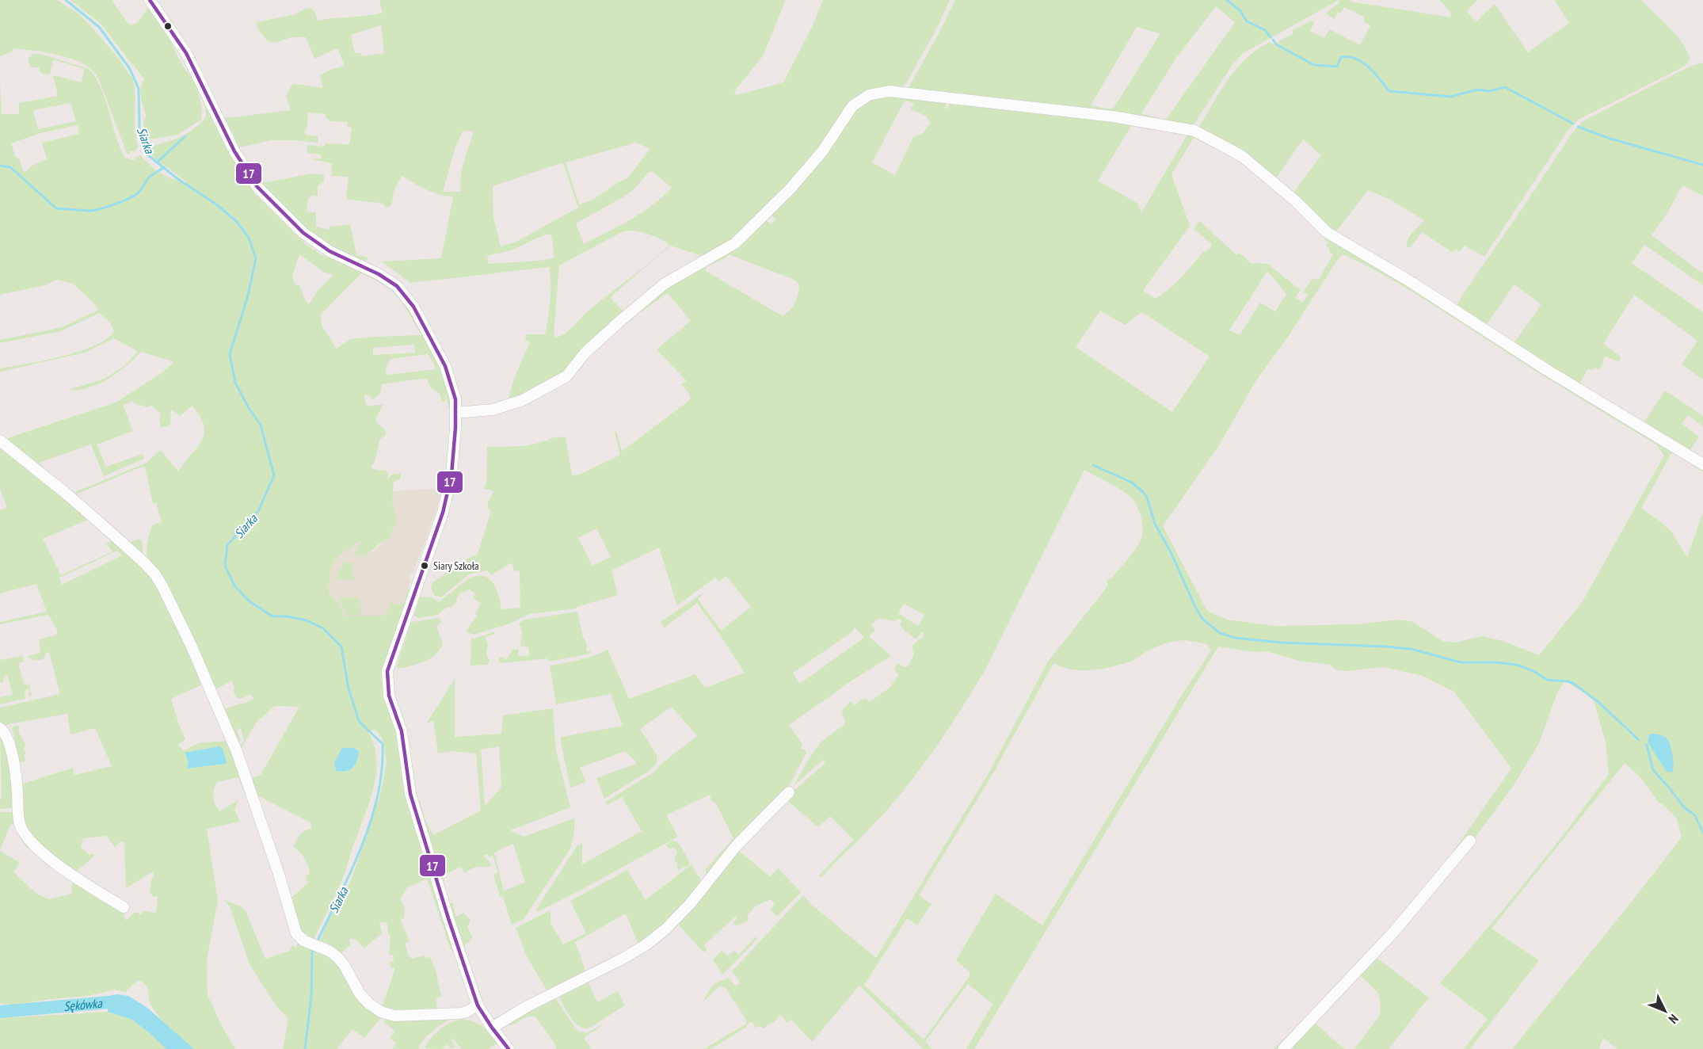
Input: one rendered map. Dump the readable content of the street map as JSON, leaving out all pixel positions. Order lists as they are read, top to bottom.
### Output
{
  "water": ["Siarka", "Sękówka"],
  "places": ["Siary Szkoła"],
  "lines": ["transit line 17"],
  "north": "bottom right"
}
